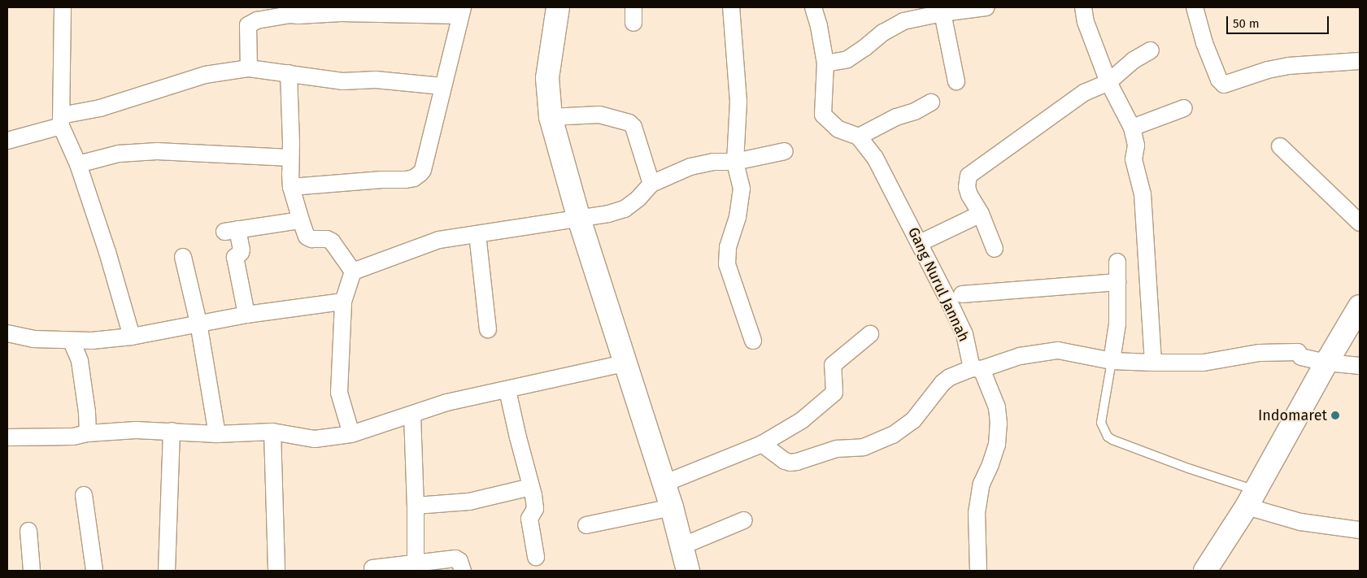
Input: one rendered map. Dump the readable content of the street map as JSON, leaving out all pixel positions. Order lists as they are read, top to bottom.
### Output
{
  "streets": {
    "street": ["Gang Nurul Jannah"]
  },
  "places": ["Indomaret"],
  "scale_bar": "50 m"
}
